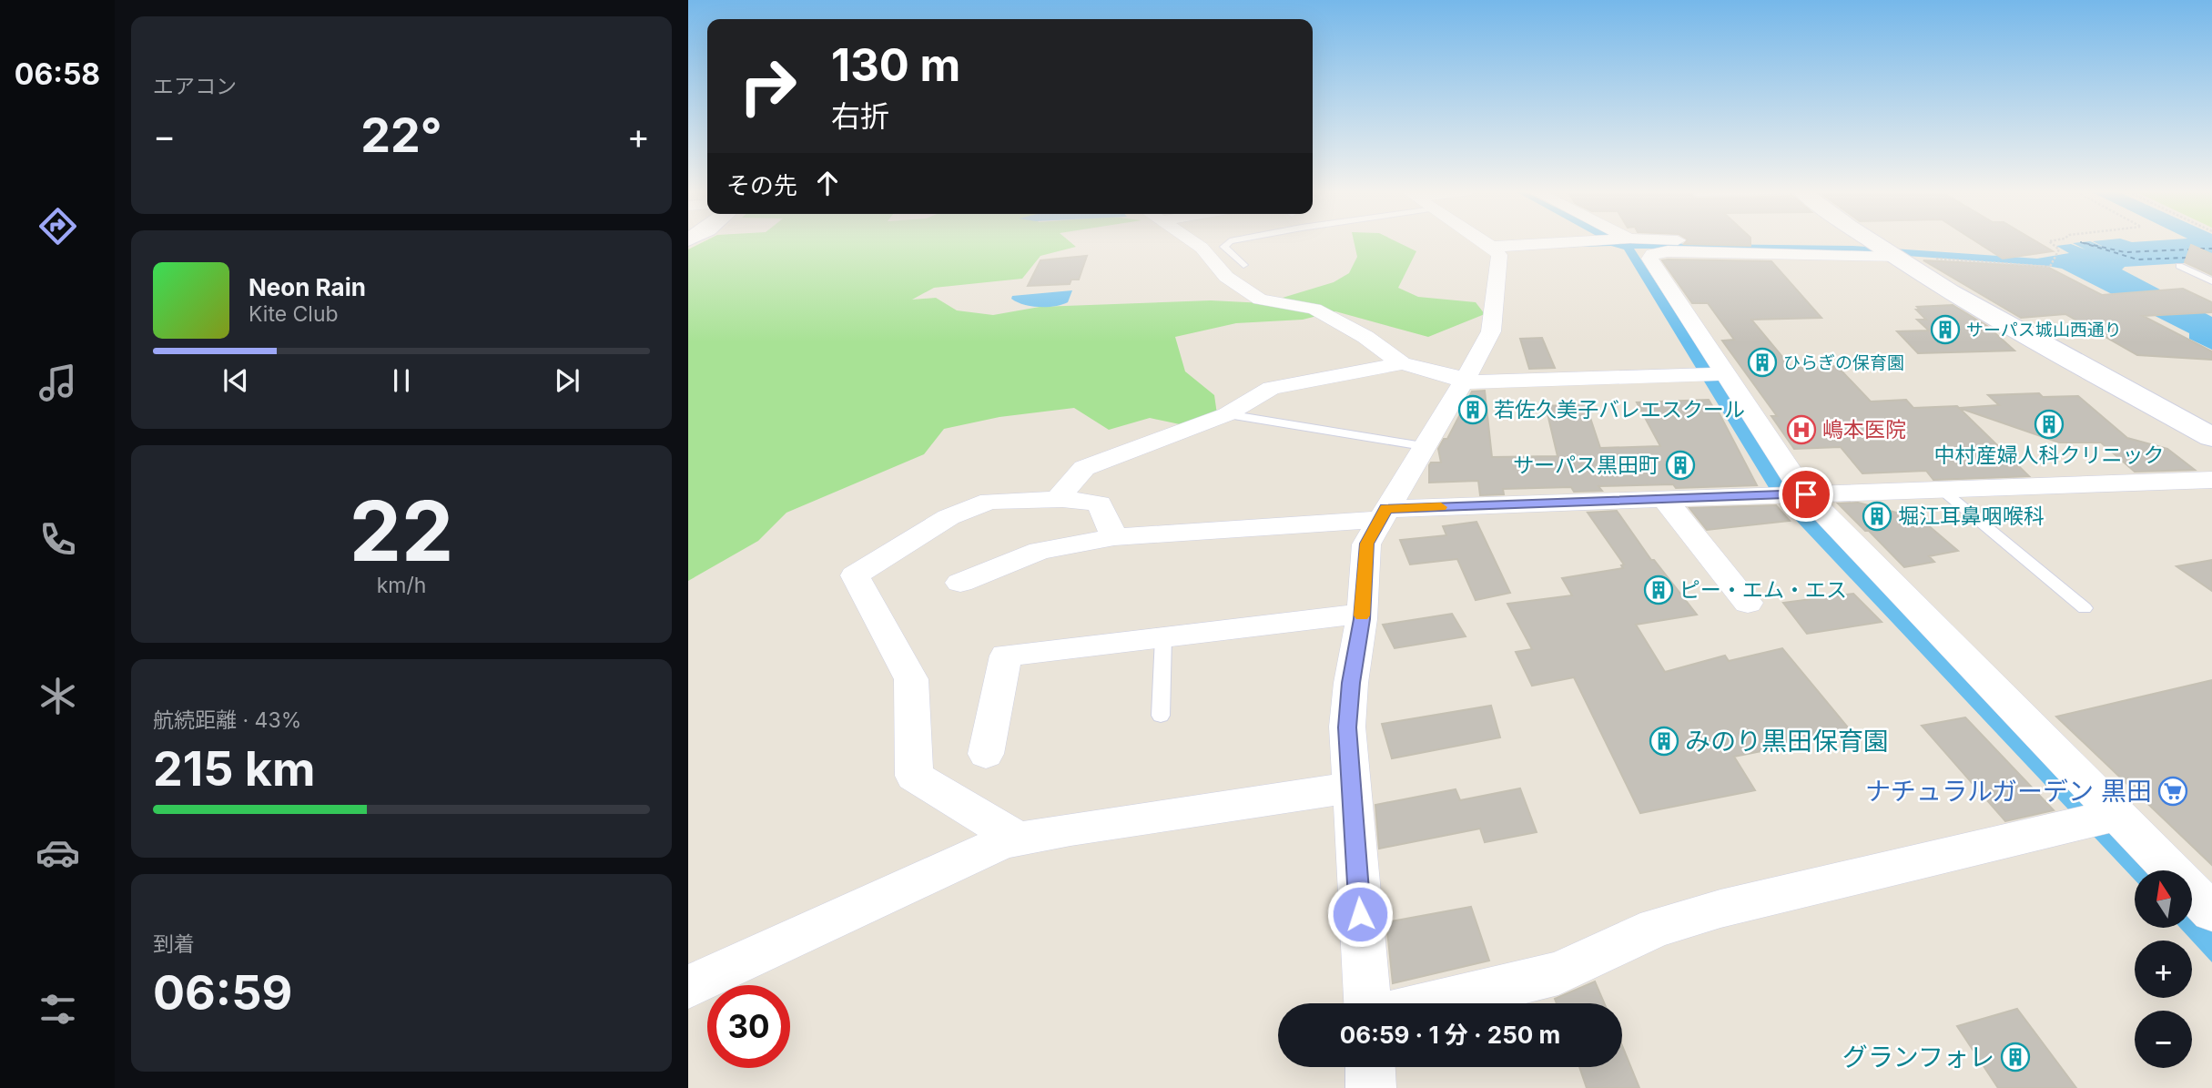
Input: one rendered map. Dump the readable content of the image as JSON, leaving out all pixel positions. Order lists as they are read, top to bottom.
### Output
{
  "places": {
    "building": [
      "サーパス城山西通り",
      "ひらぎの保育園",
      "若佐久美子バレエスクール",
      "中村産婦人科クリニック",
      "サーパス黒田町",
      "堀江耳鼻咽喉科",
      "ピー・エム・エス",
      "みのり黒田保育園",
      "グランフォレ"
    ],
    "hospital": ["嶋本医院"],
    "supermarket": ["ナチュラルガーデン 黒田"]
  },
  "north": "top",
  "page": {
    "tabs": "06:58",
    "tile": [
      "エアコン",
      ["22", "km/h"],
      ["航続距離 · 43%", "215 km"],
      ["到着", "06:59"]
    ],
    "turn": ["130 m", "右折"],
    "heat": ["−", "22°", "+"],
    "then": "その先",
    "song": ["Neon Rain", "Kite Club"],
    "map_buttons": ["+", "−"],
    "limit": "30",
    "trip": "06:59 · 1 分 · 250 m"
  }
}
